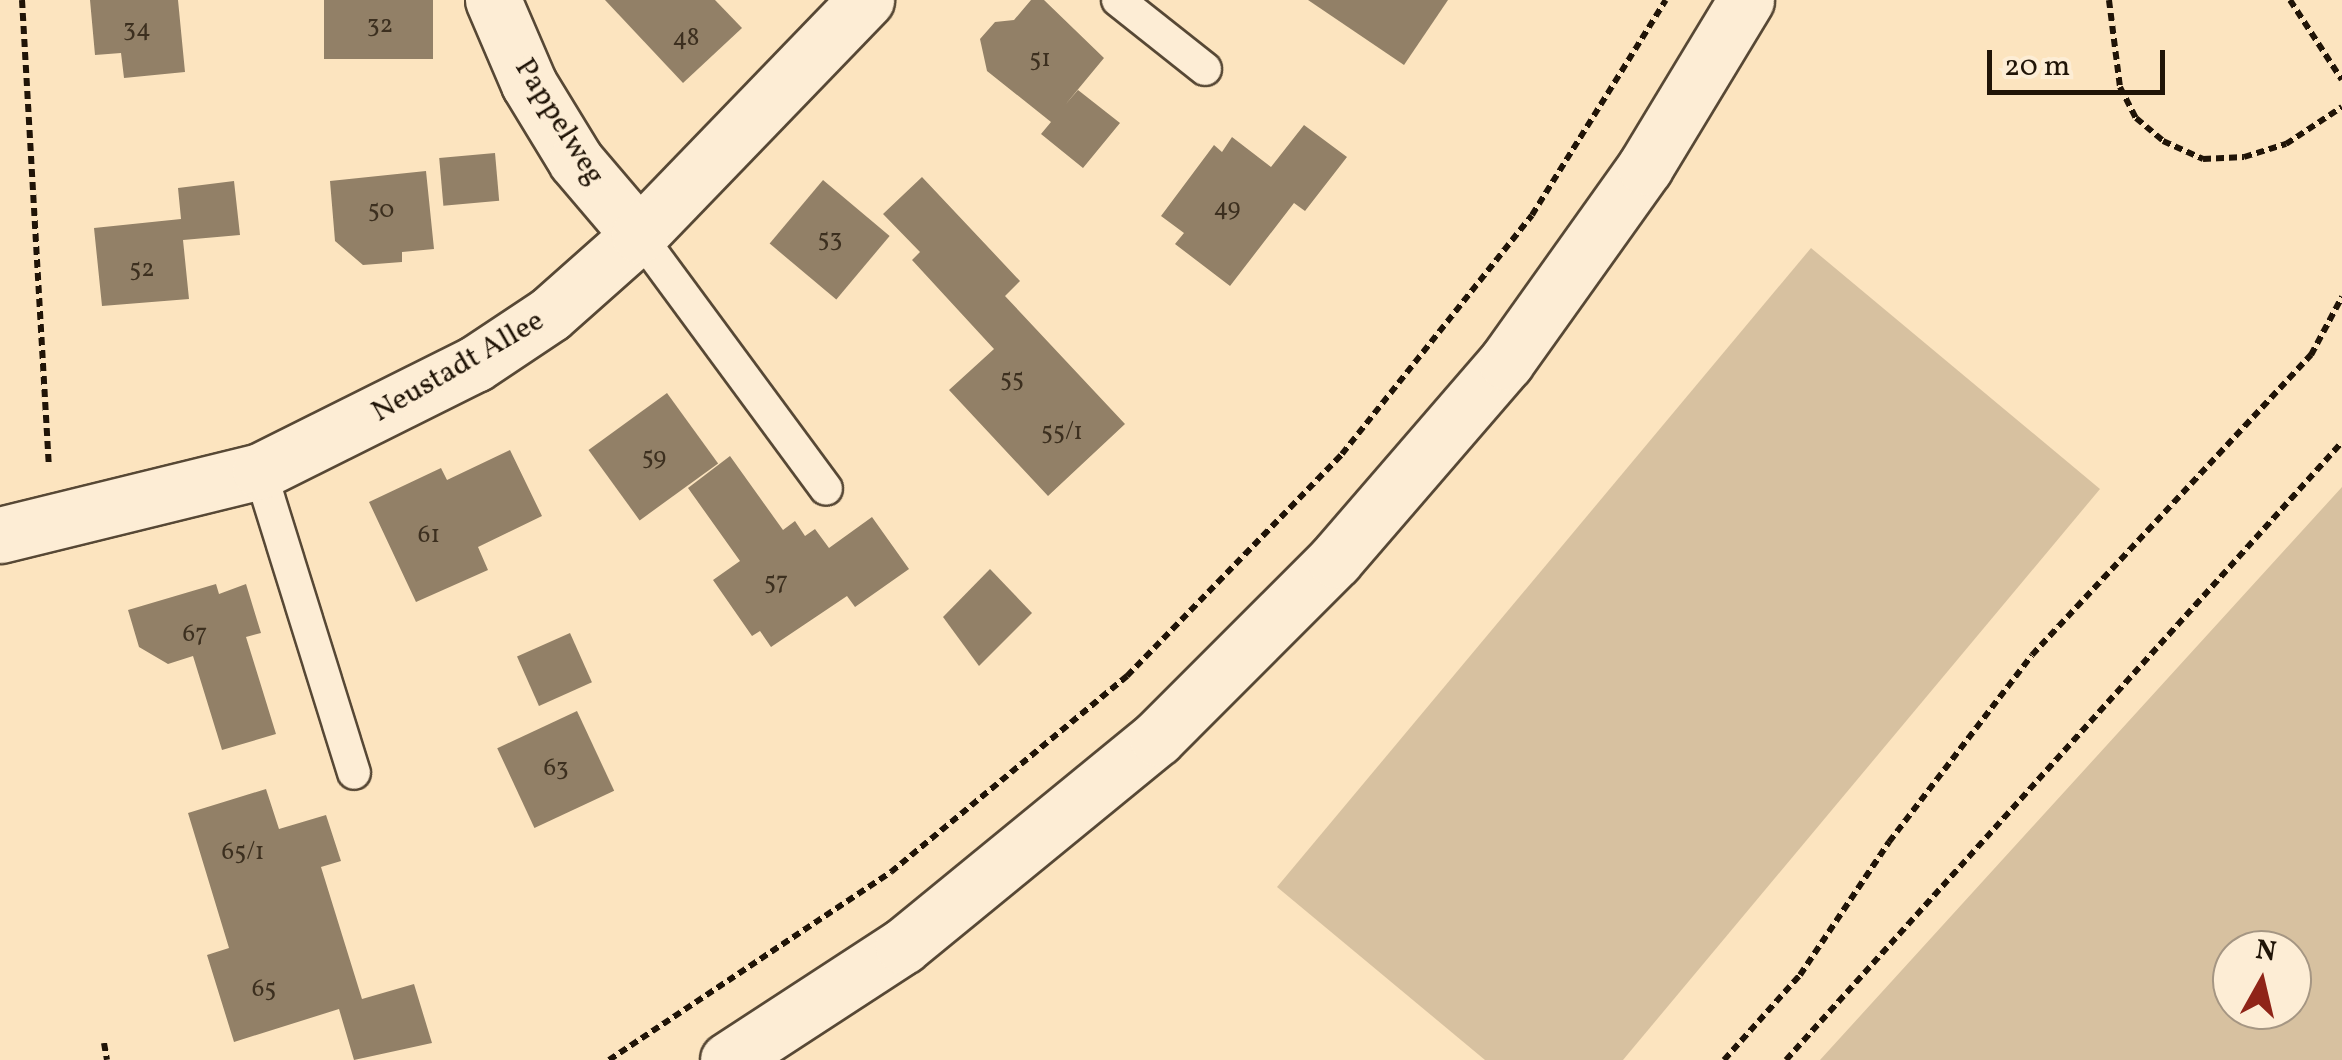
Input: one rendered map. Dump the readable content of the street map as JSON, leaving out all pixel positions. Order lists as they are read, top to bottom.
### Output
{
  "streets": {
    "street": ["Pappelweg", "Neustadt Allee"]
  },
  "crossings": [
    ["Pappelweg", "Neustadt Allee"]
  ],
  "house_numbers": [
    "32",
    "34",
    "48",
    "51",
    "49",
    "50",
    "53",
    "52",
    "55",
    "55/1",
    "59",
    "61",
    "57",
    "67",
    "63",
    "65/1",
    "65"
  ],
  "scale_bar": "20 m",
  "north": "top"
}
